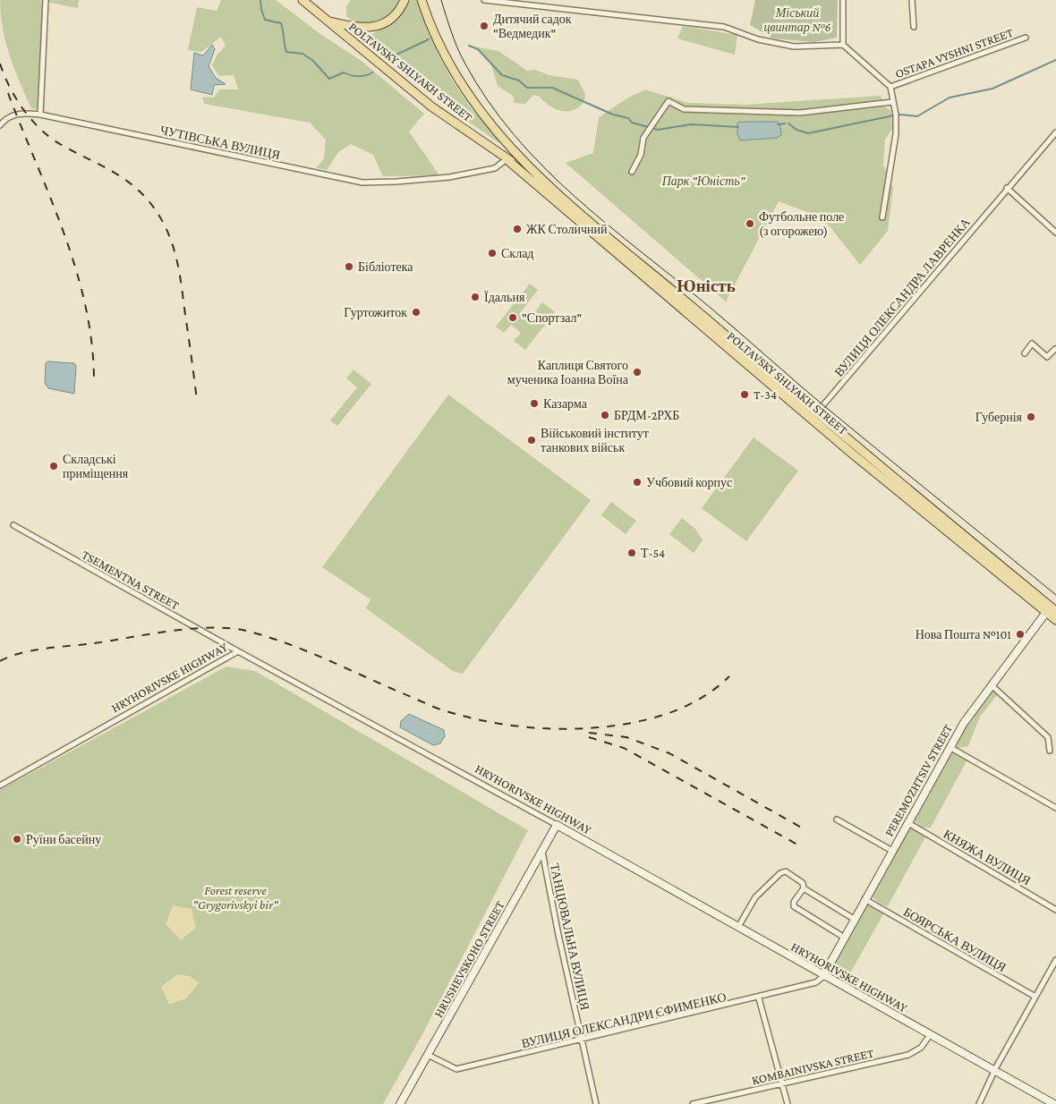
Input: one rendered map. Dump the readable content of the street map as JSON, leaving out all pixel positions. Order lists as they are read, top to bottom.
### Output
{
  "streets": {
    "main road": ["POLTAVSKY SHLYAKH STREET"],
    "street": [
      "OSTAPA VYSHNI STREET",
      "ЧУТІВСЬКА ВУЛИЦЯ",
      "ВУЛИЦЯ ОЛЕКСАНДРА ЛАВРЕНКА",
      "TSEMENTNA STREET",
      "HRYHORIVSKE HIGHWAY",
      "PEREMOZHTSIV STREET",
      "КНЯЖА ВУЛИЦЯ",
      "ТАНЦЮВАЛЬНА ВУЛИЦЯ",
      "БОЯРСЬКА ВУЛИЦЯ",
      "HRUSHEVSKOHO STREET",
      "ВУЛИЦЯ ОЛЕКСАНДРИ ЄФИМЕНКО",
      "KOMBAINIVSKA STREET"
    ]
  },
  "crossings": [
    ["POLTAVSKY SHLYAKH STREET", "ЧУТІВСЬКА ВУЛИЦЯ"],
    ["POLTAVSKY SHLYAKH STREET", "ВУЛИЦЯ ОЛЕКСАНДРА ЛАВРЕНКА"],
    ["POLTAVSKY SHLYAKH STREET", "PEREMOZHTSIV STREET"],
    ["TSEMENTNA STREET", "HRYHORIVSKE HIGHWAY"],
    ["HRYHORIVSKE HIGHWAY", "PEREMOZHTSIV STREET"],
    ["HRYHORIVSKE HIGHWAY", "HRUSHEVSKOHO STREET"],
    ["HRYHORIVSKE HIGHWAY", "ВУЛИЦЯ ОЛЕКСАНДРИ ЄФИМЕНКО"],
    ["HRYHORIVSKE HIGHWAY", "KOMBAINIVSKA STREET"],
    ["PEREMOZHTSIV STREET", "КНЯЖА ВУЛИЦЯ"],
    ["PEREMOZHTSIV STREET", "БОЯРСЬКА ВУЛИЦЯ"],
    ["PEREMOZHTSIV STREET", "ВУЛИЦЯ ОЛЕКСАНДРИ ЄФИМЕНКО"],
    ["ТАНЦЮВАЛЬНА ВУЛИЦЯ", "HRUSHEVSKOHO STREET"],
    ["ТАНЦЮВАЛЬНА ВУЛИЦЯ", "ВУЛИЦЯ ОЛЕКСАНДРИ ЄФИМЕНКО"],
    ["HRUSHEVSKOHO STREET", "ВУЛИЦЯ ОЛЕКСАНДРИ ЄФИМЕНКО"]
  ],
  "districts": ["Юність"],
  "parks": ["Міський цвинтар №6", "Парк \"Юність\"", "Forest reserve \"Grygorivskyi bir\""],
  "places": [
    "Дитячий садок \"Ведмедик\"",
    "Футбольне поле (з огорожею)",
    "ЖК Столичний",
    "Склад",
    "Бібліотека",
    "Їдальня",
    "Гуртожиток",
    "\"Спортзал\"",
    "Каплиця Святого мученика Іоанна Воїна",
    "T-34",
    "Казарма",
    "БРДМ-2РХБ",
    "Губернія",
    "Військовий інститут танкових військ",
    "Складські приміщення",
    "Учбовий корпус",
    "Т-54",
    "Нова Пошта №101",
    "Руїни басейну"
  ]
}
